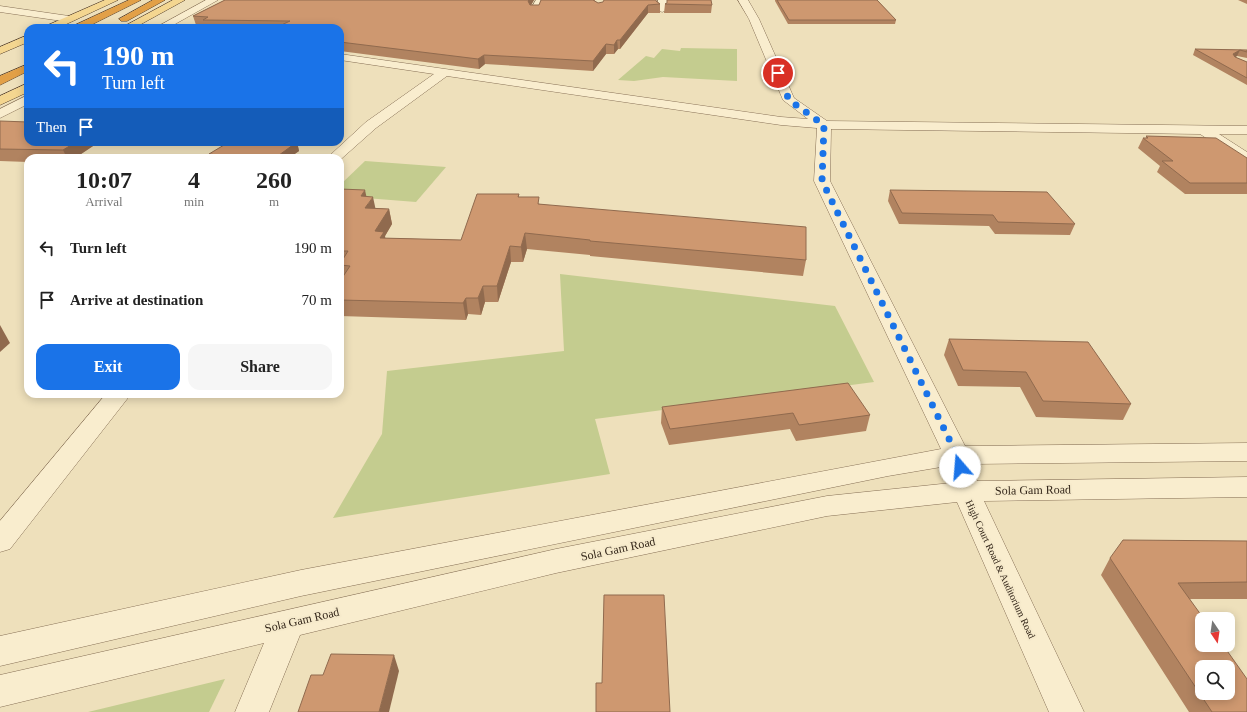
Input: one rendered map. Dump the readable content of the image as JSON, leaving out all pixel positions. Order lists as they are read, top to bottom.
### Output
{
  "streets": {
    "street": ["Sola Gam Road", "High Court Road & Auditorium Road"]
  },
  "crossings": [
    ["Sola Gam Road", "High Court Road & Auditorium Road"]
  ],
  "north": "bottom",
  "page": {
    "turn": ["190 m", "Turn left"],
    "then": "Then",
    "eta": [
      "10:07",
      "Arrival",
      "4",
      "min",
      "260",
      "m"
    ],
    "list": [
      {
        "name": "Turn left",
        "value": "190 m"
      },
      {
        "name": "Arrive at destination",
        "value": "70 m"
      }
    ],
    "buttons": ["Exit", "Share"]
  }
}
